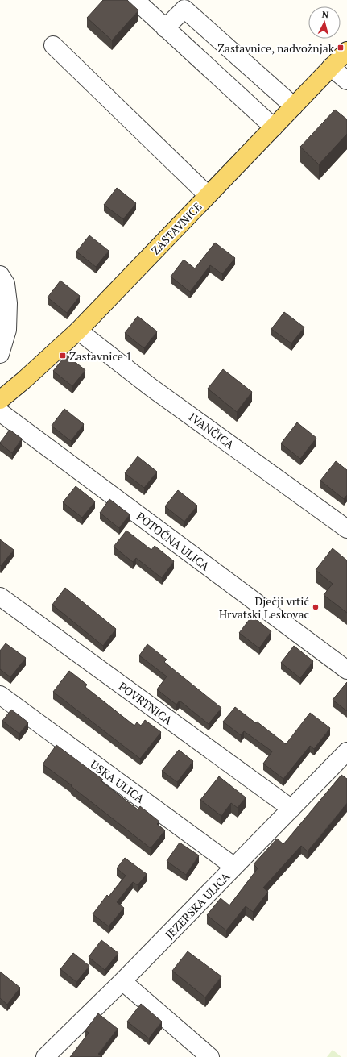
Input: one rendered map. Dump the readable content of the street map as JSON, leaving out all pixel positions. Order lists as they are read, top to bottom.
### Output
{
  "streets": {
    "main road": ["ZASTAVNICE"],
    "street": [
      "IVANČICA",
      "POTOČNA ULICA",
      "POVRTNICA",
      "USKA ULICA",
      "JEZERSKA ULICA"
    ]
  },
  "crossings": [
    ["ZASTAVNICE", "IVANČICA"],
    ["POVRTNICA", "JEZERSKA ULICA"],
    ["USKA ULICA", "JEZERSKA ULICA"]
  ],
  "places": {
    "transit": ["Zastavnice, nadvožnjak", "Zastavnice 1"],
    "other": ["Dječji vrtić Hrvatski Leskovac"]
  },
  "north": "top"
}
